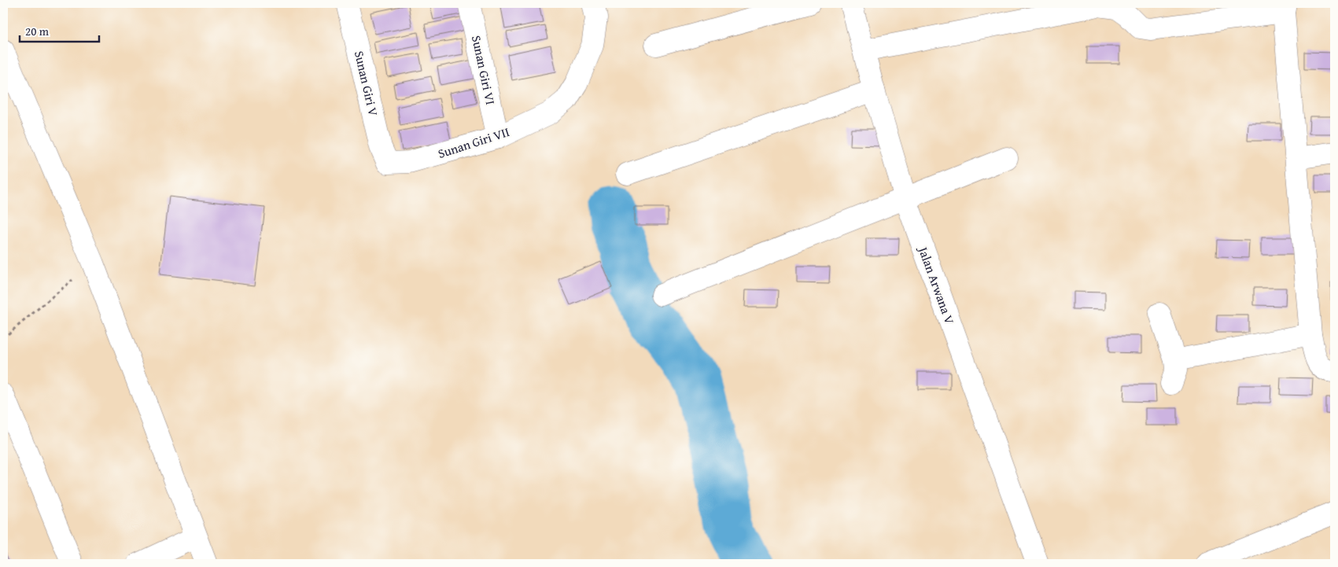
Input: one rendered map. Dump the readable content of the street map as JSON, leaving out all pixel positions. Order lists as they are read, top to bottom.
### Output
{
  "streets": {
    "street": [
      "Sunan Giri VI",
      "Sunan Giri V",
      "Sunan Giri VII",
      "Jalan Arwana V"
    ]
  },
  "crossings": [
    ["Sunan Giri VI", "Sunan Giri VII"],
    ["Sunan Giri V", "Sunan Giri VII"]
  ],
  "scale_bar": "20 m"
}
